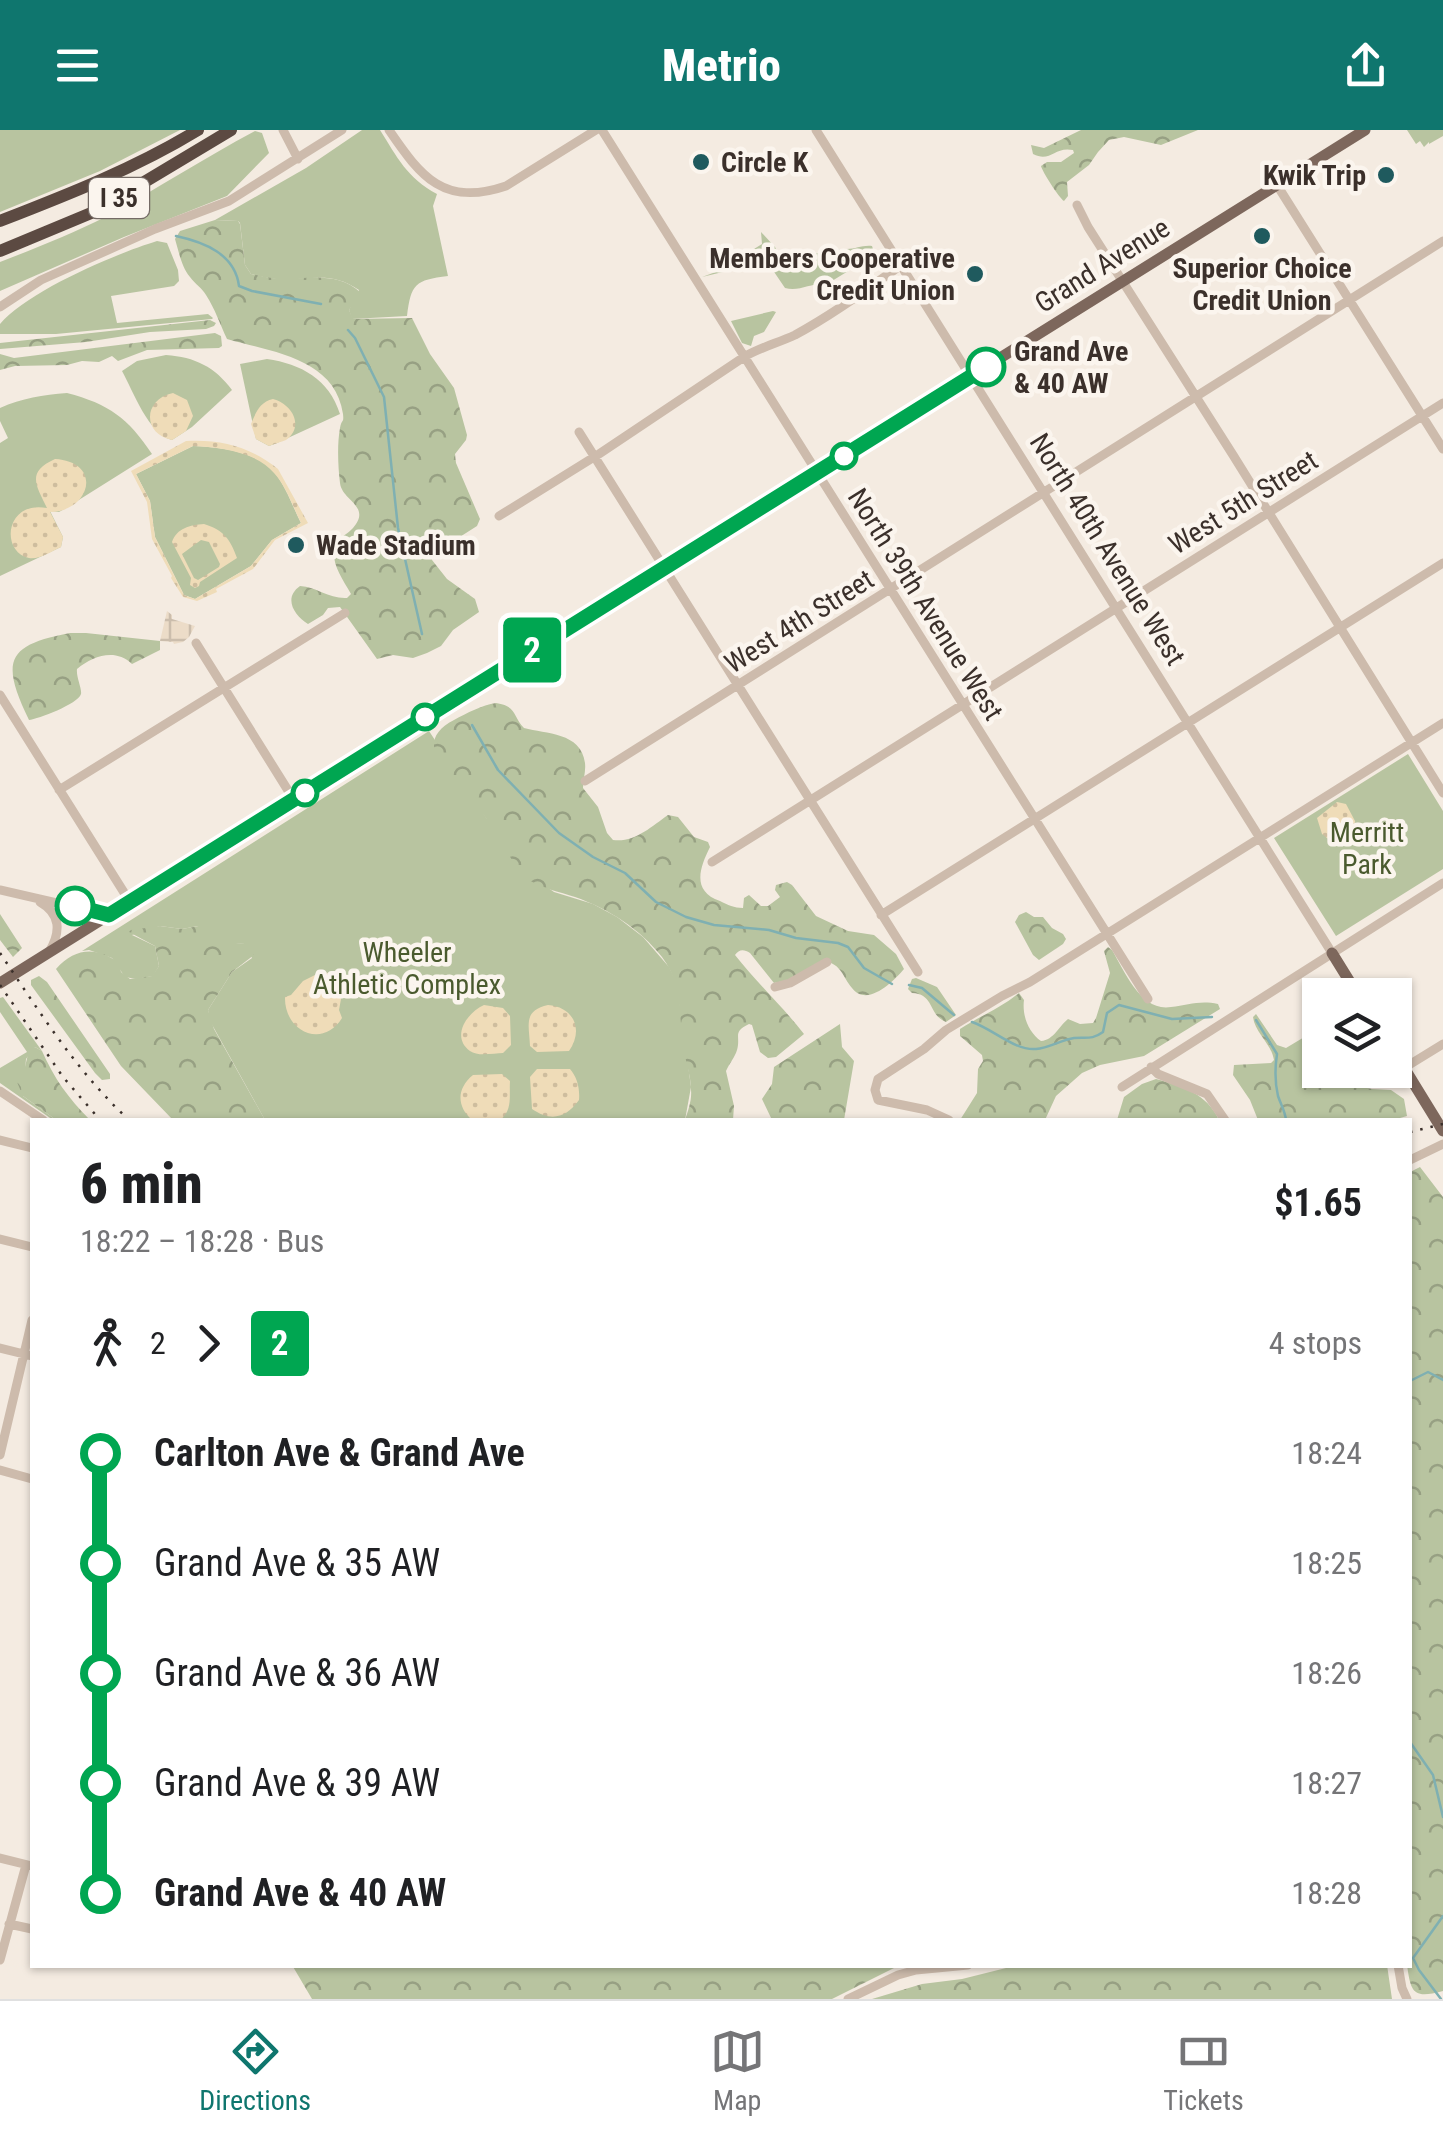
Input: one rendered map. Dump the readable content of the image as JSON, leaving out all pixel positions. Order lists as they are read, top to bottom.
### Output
{
  "streets": {
    "highway": ["I 35"],
    "main road": ["Grand Avenue", "North 40th Avenue West"],
    "street": ["West 5th Street", "North 39th Avenue West", "West 4th Street"]
  },
  "crossings": [
    ["Grand Avenue", "North 40th Avenue West"],
    ["Grand Avenue", "North 39th Avenue West"],
    ["West 5th Street", "North 40th Avenue West"],
    ["West 5th Street", "North 39th Avenue West"],
    ["North 40th Avenue West", "West 4th Street"],
    ["North 39th Avenue West", "West 4th Street"]
  ],
  "parks": ["Merritt Park", "Wheeler Athletic Complex"],
  "places": [
    "Circle K",
    "Kwik Trip",
    "Superior Choice Credit Union",
    "Members Cooperative Credit Union",
    "Grand Ave & 40 AW",
    "Wade Stadium"
  ],
  "lines": ["bus line 2"],
  "page": {
    "header": "Metrio",
    "on_map": "2",
    "heading": ["6 min", "18:22 – 18:28 · Bus", "$1.65"],
    "legs": ["2", "2", "4 stops"],
    "list": [
      {
        "name": "Carlton Ave & Grand Ave",
        "value": "18:24"
      },
      {
        "name": "Grand Ave & 35 AW",
        "value": "18:25"
      },
      {
        "name": "Grand Ave & 36 AW",
        "value": "18:26"
      },
      {
        "name": "Grand Ave & 39 AW",
        "value": "18:27"
      },
      {
        "name": "Grand Ave & 40 AW",
        "value": "18:28"
      }
    ],
    "tabs": ["Directions", "Map", "Tickets"]
  }
}
